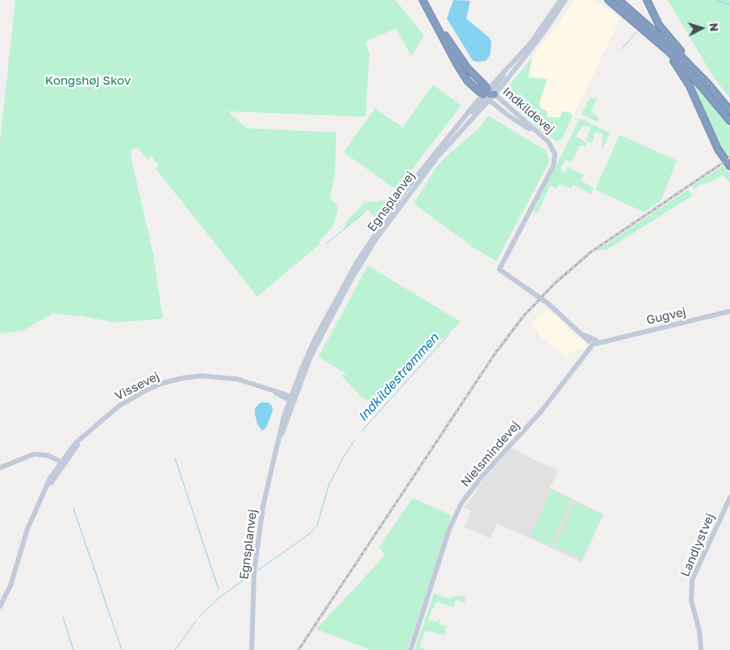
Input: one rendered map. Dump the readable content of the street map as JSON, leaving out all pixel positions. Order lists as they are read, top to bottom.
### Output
{
  "streets": {
    "street": [
      "Indkildevej",
      "Egnsplanvej",
      "Gugvej",
      "Vissevej",
      "Nielsmindevej",
      "Landlystvej"
    ]
  },
  "crossings": [
    ["Indkildevej", "Egnsplanvej"],
    ["Indkildevej", "Gugvej"],
    ["Indkildevej", "Nielsmindevej"],
    ["Egnsplanvej", "Vissevej"],
    ["Gugvej", "Nielsmindevej"]
  ],
  "water": ["Indkildestrømmen"],
  "parks": ["Kongshøj Skov"],
  "north": "right"
}
